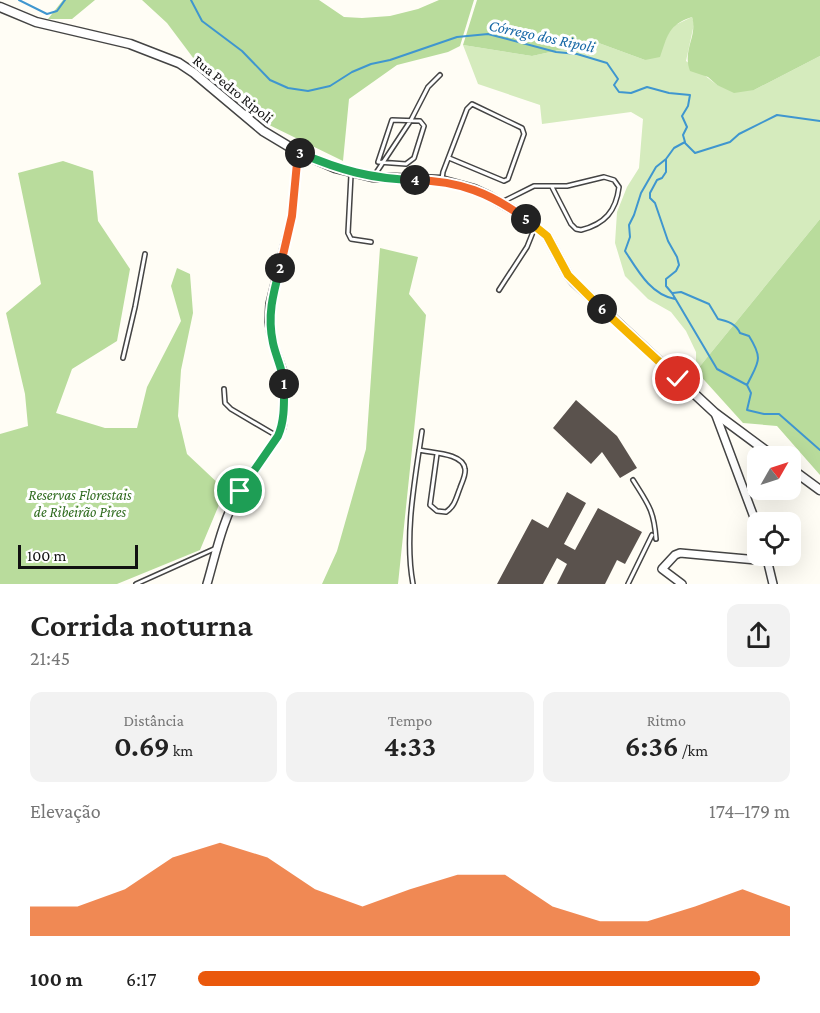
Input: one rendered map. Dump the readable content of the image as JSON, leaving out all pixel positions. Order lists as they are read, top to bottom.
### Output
{
  "streets": {
    "street": ["Rua Pedro Ripoli"]
  },
  "water": ["Córrego dos Ripoli"],
  "parks": ["Reservas Florestais de Ribeirão Pires"],
  "scale_bar": "100 m",
  "north": "top right",
  "page": {
    "pins": [
      "3",
      "4",
      "5",
      "2",
      "6",
      "1"
    ],
    "scale": "100 m",
    "heading": ["Corrida noturna", "21:45"],
    "stats": [
      ["Distância", "0.69 km"],
      ["Tempo", "4:33"],
      ["Ritmo", "6:36 /km"]
    ],
    "chart": ["Elevação", "174–179 m"],
    "list": [
      {
        "name": "100 m",
        "note": "6:17"
      }
    ]
  }
}
